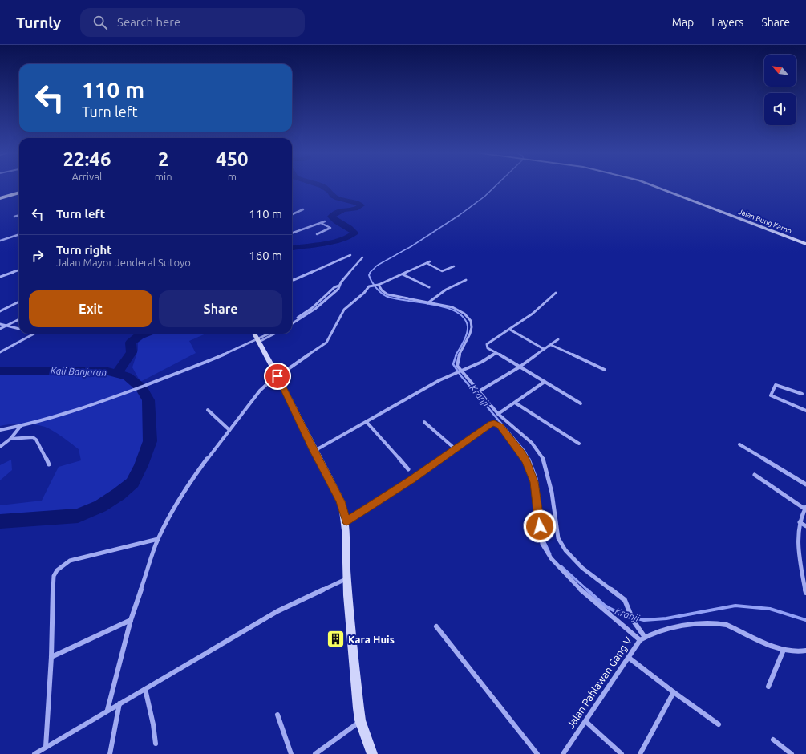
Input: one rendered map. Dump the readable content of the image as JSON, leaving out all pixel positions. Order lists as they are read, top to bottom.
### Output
{
  "streets": {
    "main road": ["Jalan Bung Karno"],
    "street": ["Jalan Pahlawan Gang V"]
  },
  "water": ["Kali Banjaran", "Kranji"],
  "places": {
    "building": ["Kara Huis"]
  },
  "north": "top left",
  "page": {
    "header": "Turnly",
    "search": "Search here",
    "nav": ["Map", "Layers", "Share"],
    "turn": ["110 m", "Turn left"],
    "eta": [
      "22:46",
      "Arrival",
      "2",
      "min",
      "450",
      "m"
    ],
    "list": [
      {
        "name": "Turn left",
        "value": "110 m"
      },
      {
        "name": "Turn right",
        "note": "Jalan Mayor Jenderal Sutoyo",
        "value": "160 m"
      }
    ],
    "buttons": ["Exit", "Share"]
  }
}
